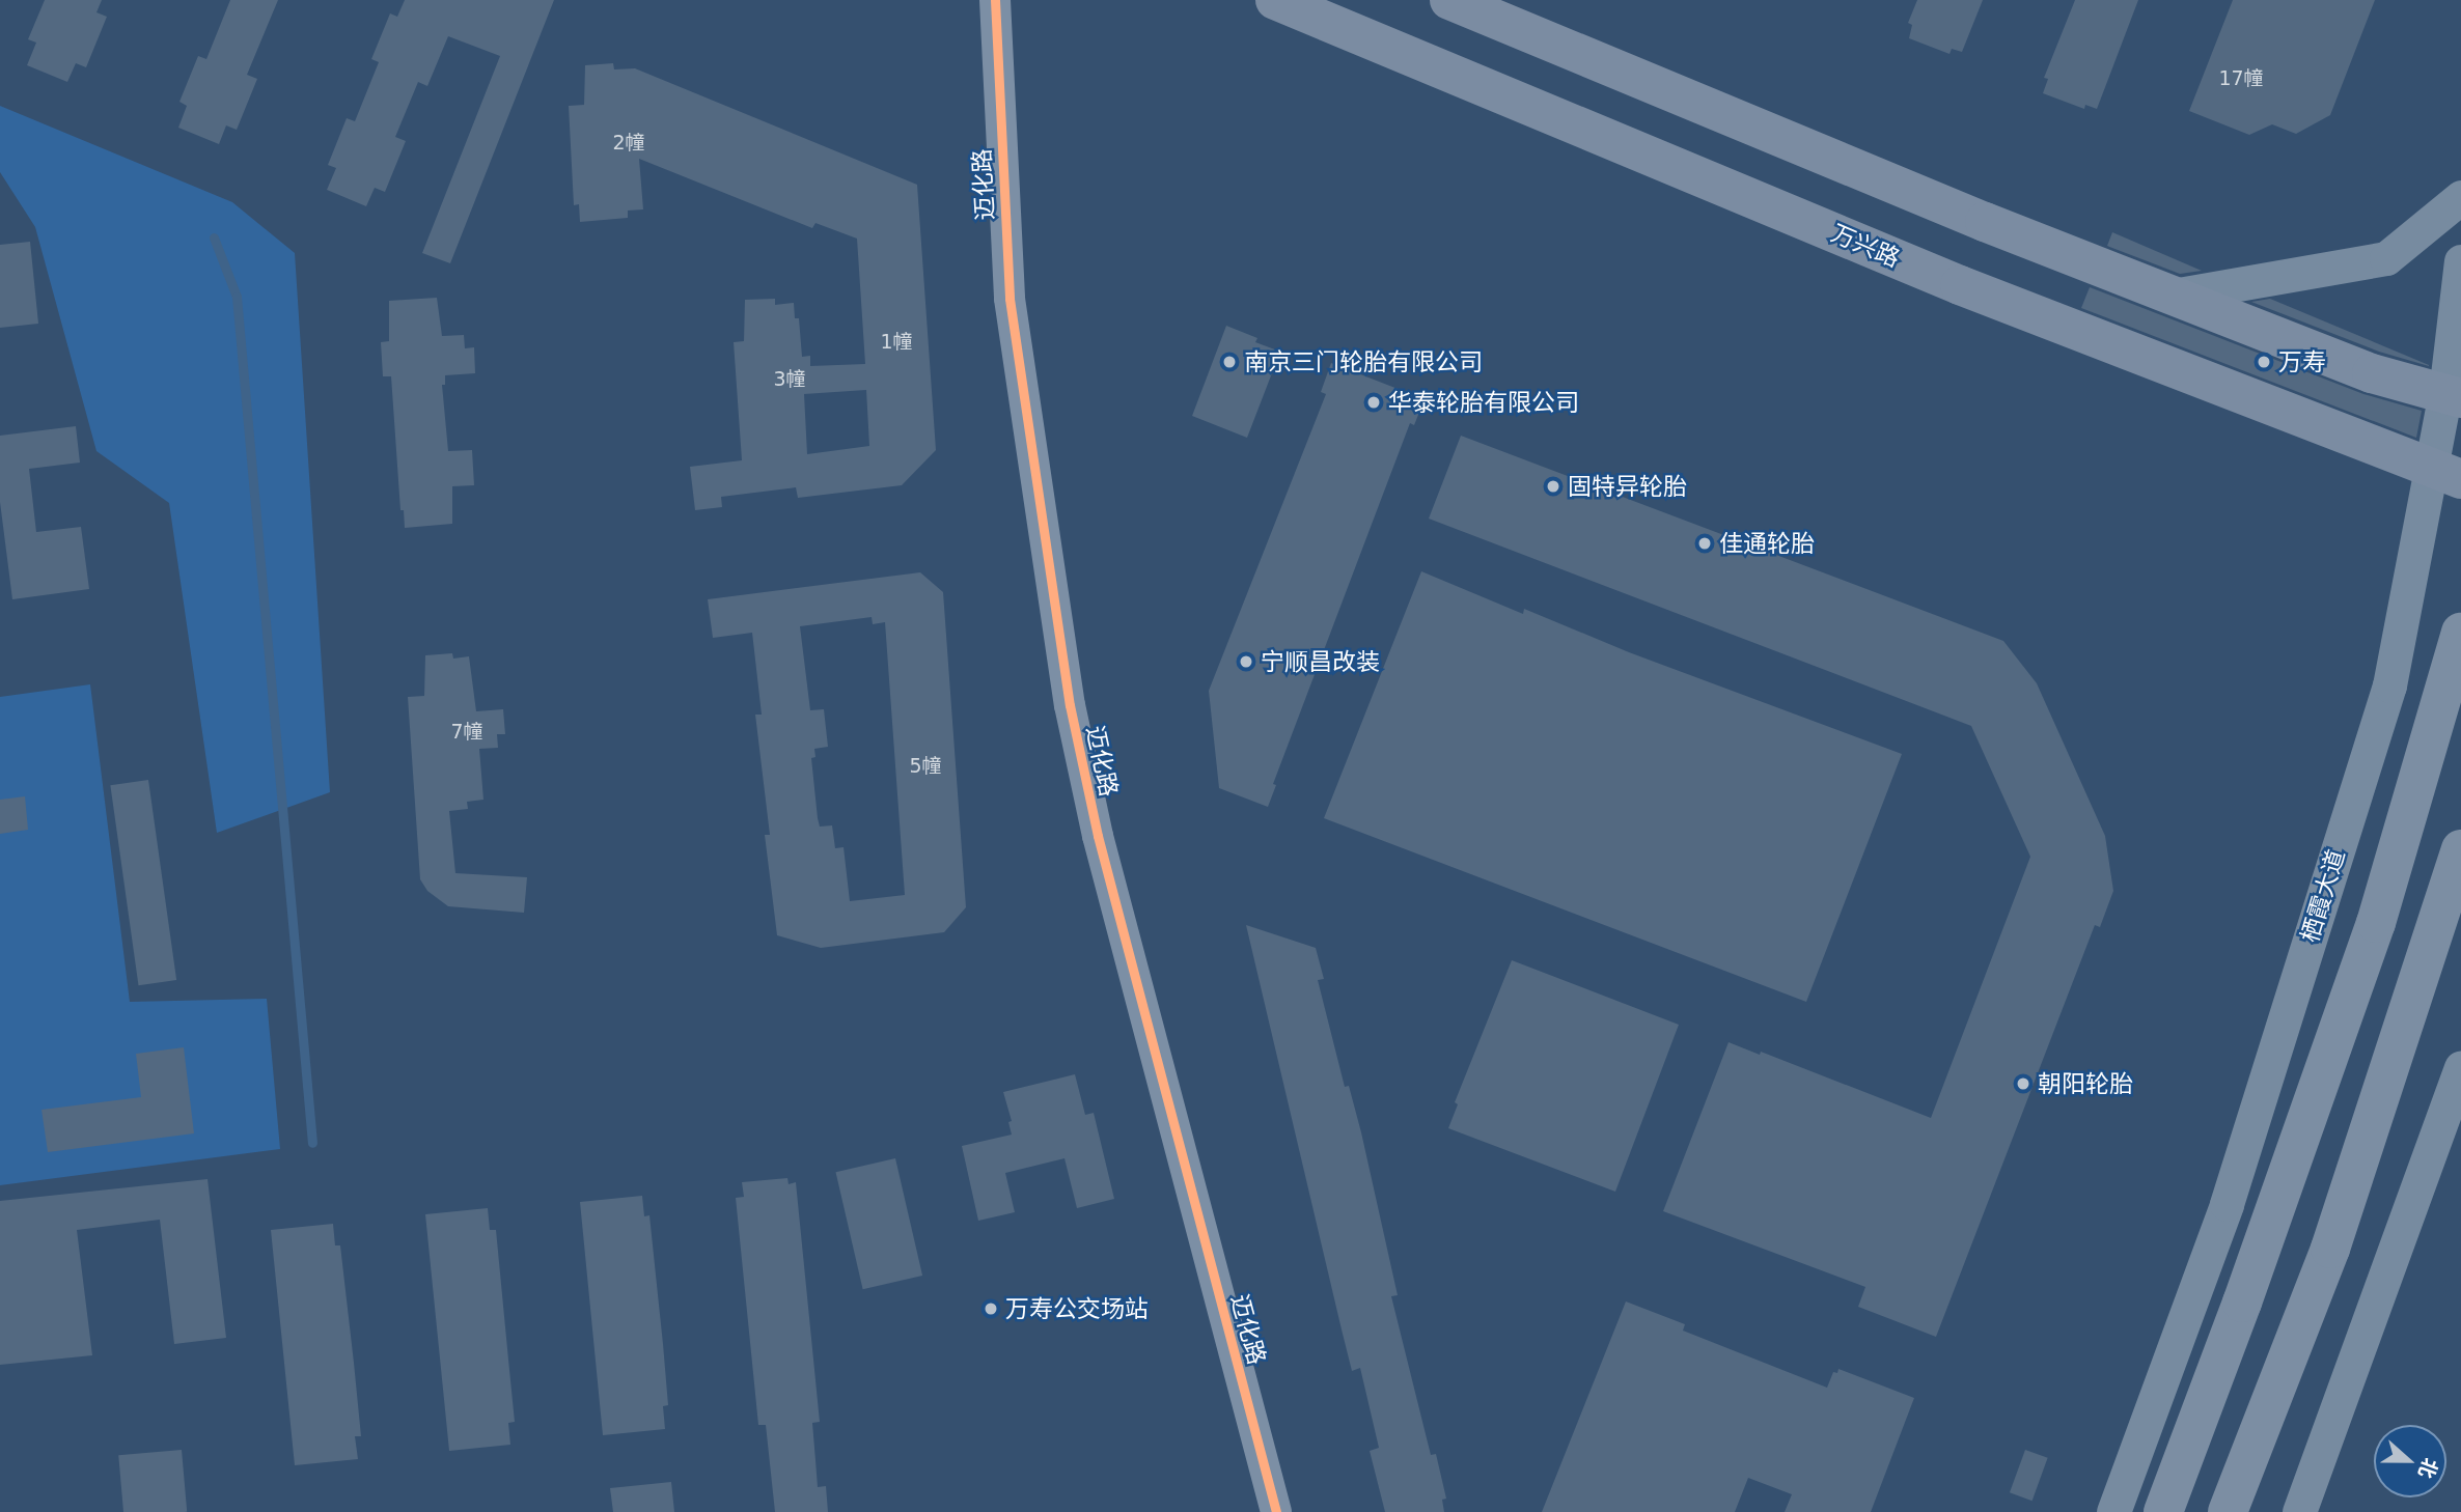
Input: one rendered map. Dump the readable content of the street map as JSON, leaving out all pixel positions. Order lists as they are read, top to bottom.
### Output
{
  "streets": {
    "main road": ["万兴路", "栖霞大道"],
    "street": ["迈化路"]
  },
  "crossings": [
    ["万兴路", "栖霞大道"]
  ],
  "places": [
    "南京三门轮胎有限公司",
    "万寿",
    "华泰轮胎有限公司",
    "固特异轮胎",
    "佳通轮胎",
    "宁顺昌改装",
    "朝阳轮胎",
    "万寿公交场站"
  ],
  "house_numbers": [
    "17幢",
    "2幢",
    "1幢",
    "3幢",
    "7幢",
    "5幢"
  ],
  "north": "right"
}
